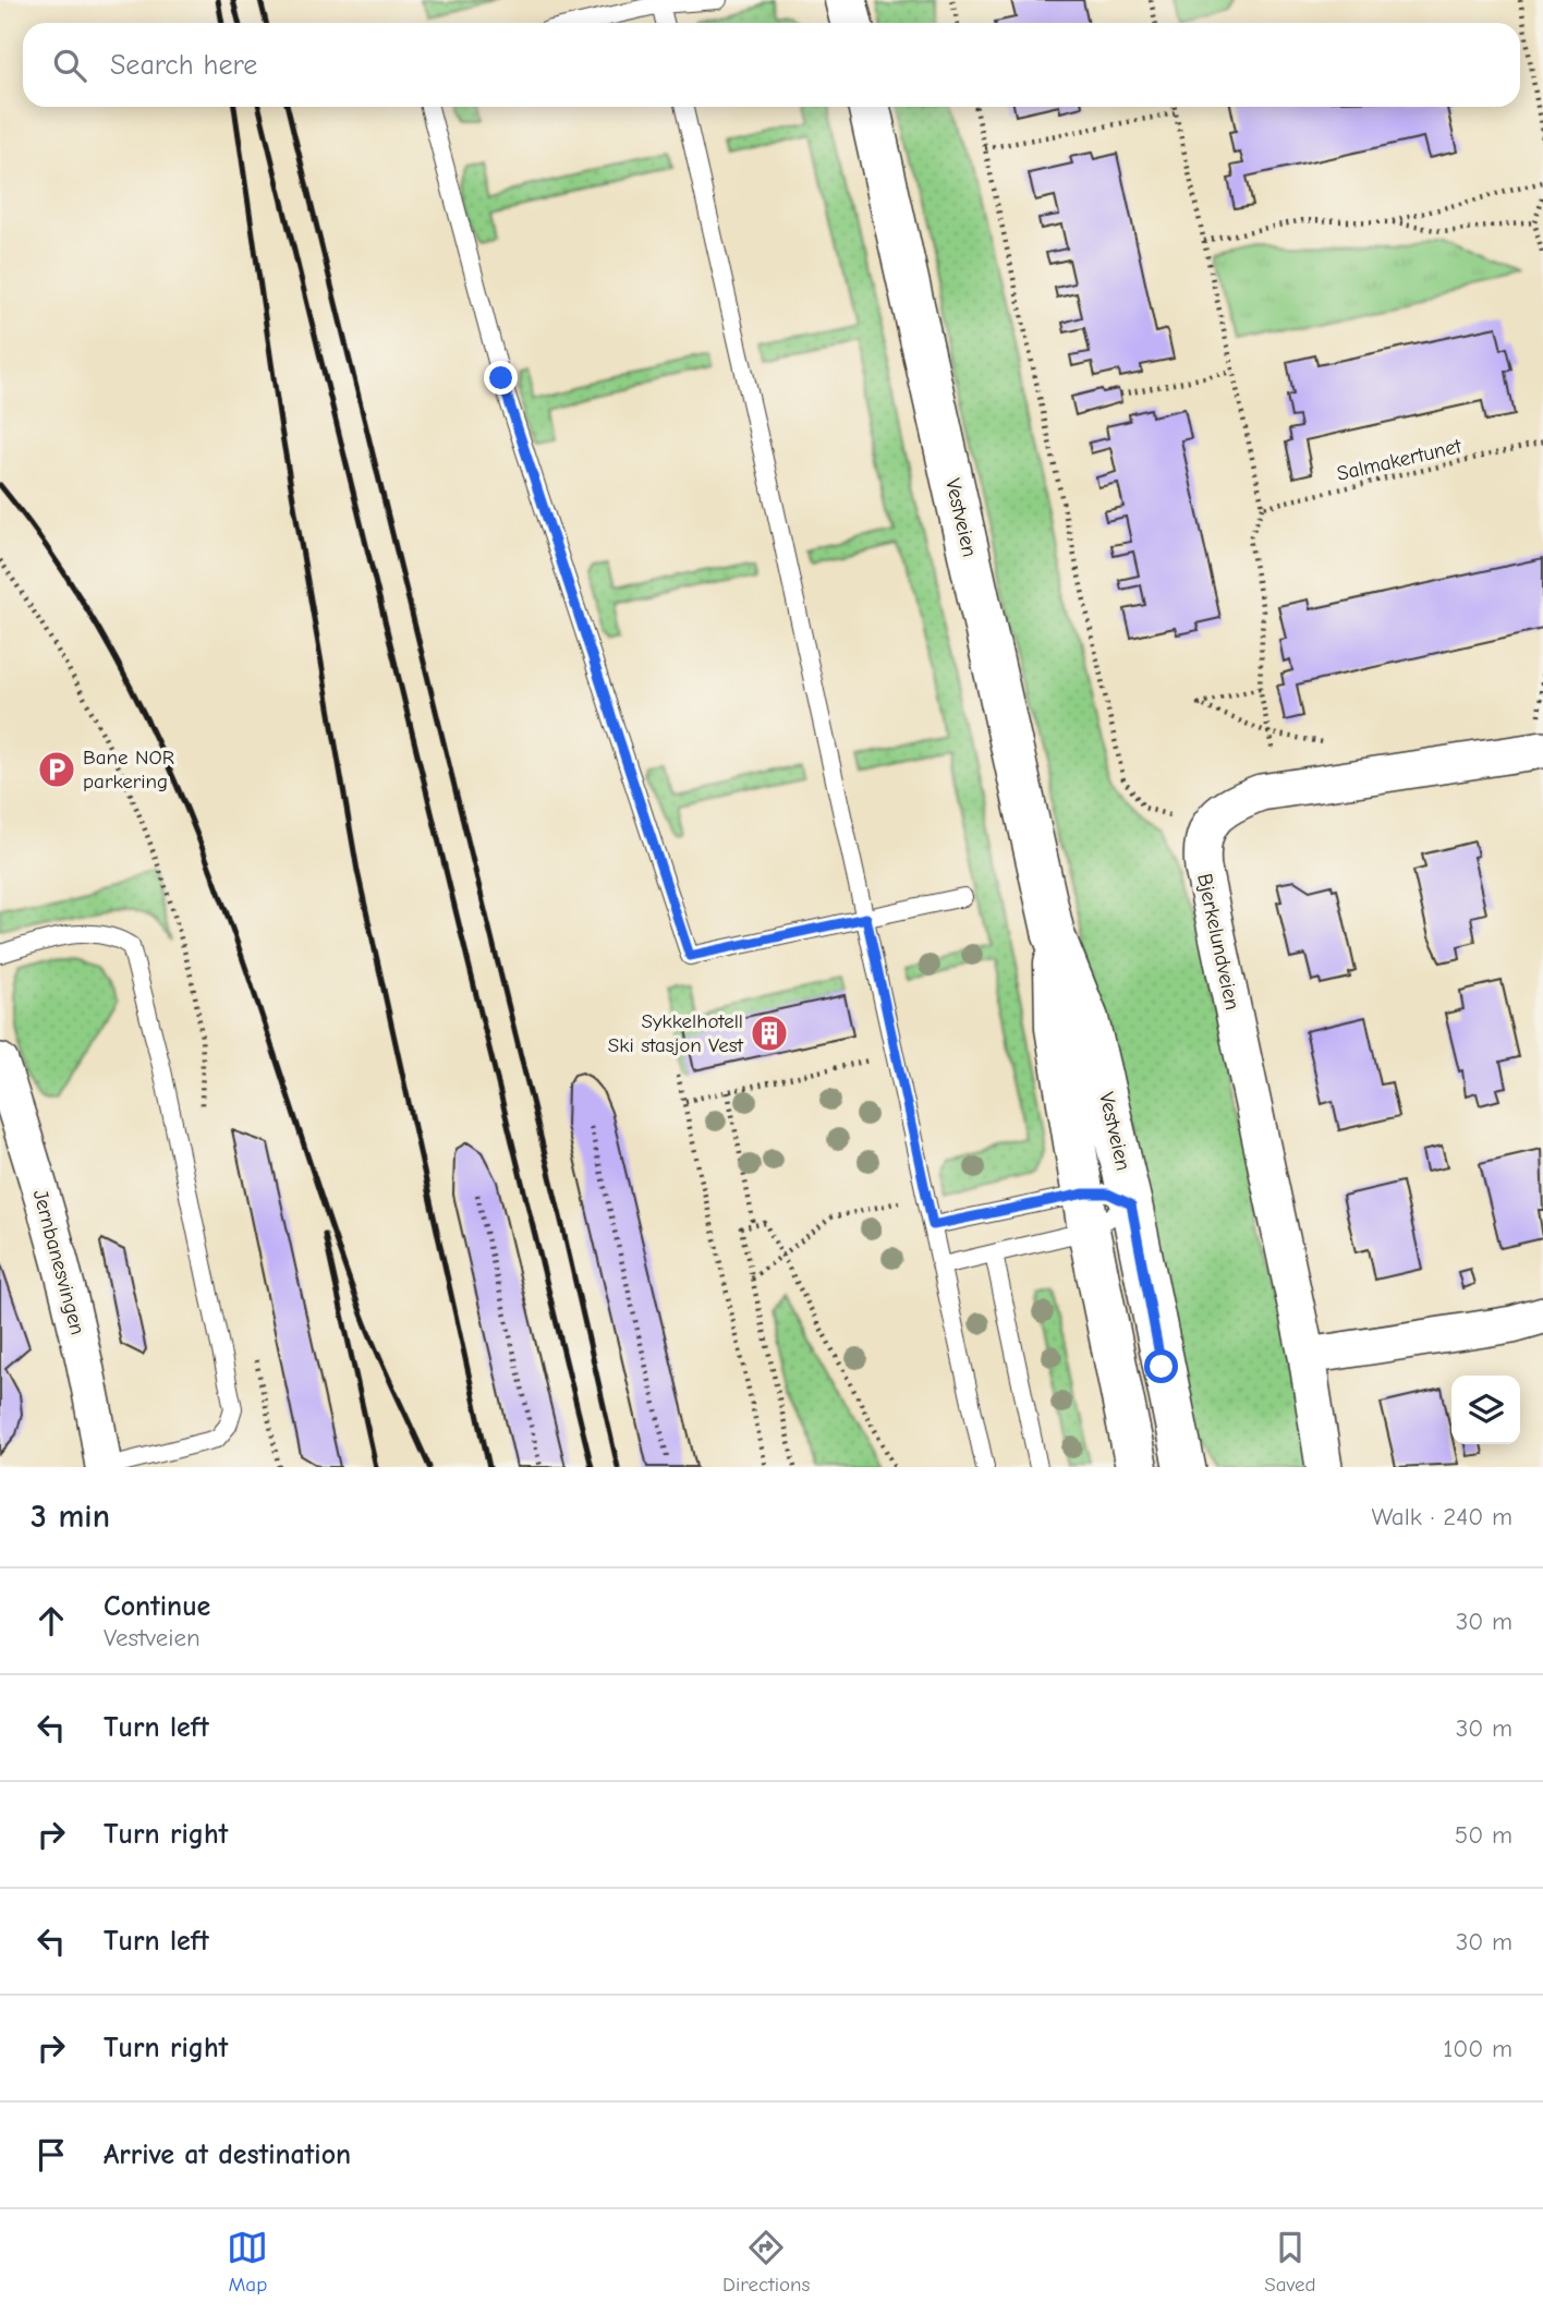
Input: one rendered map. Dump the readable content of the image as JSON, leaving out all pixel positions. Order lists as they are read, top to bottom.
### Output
{
  "streets": {
    "street": ["Vestveien", "Bjerkelundveien", "Jernbanesvingen"],
    "path": ["Salmakertunet"]
  },
  "places": {
    "parking": ["Bane NOR parkering"],
    "building": ["Sykkelhotell Ski stasjon Vest"]
  },
  "page": {
    "search": "Search here",
    "heading": ["3 min", "Walk · 240 m"],
    "list": [
      ["Continue", "Vestveien", "30 m"],
      ["Turn left", "30 m"],
      ["Turn right", "50 m"],
      ["Turn left", "30 m"],
      ["Turn right", "100 m"],
      "Arrive at destination"
    ],
    "nav": ["Map", "Directions", "Saved"]
  }
}
